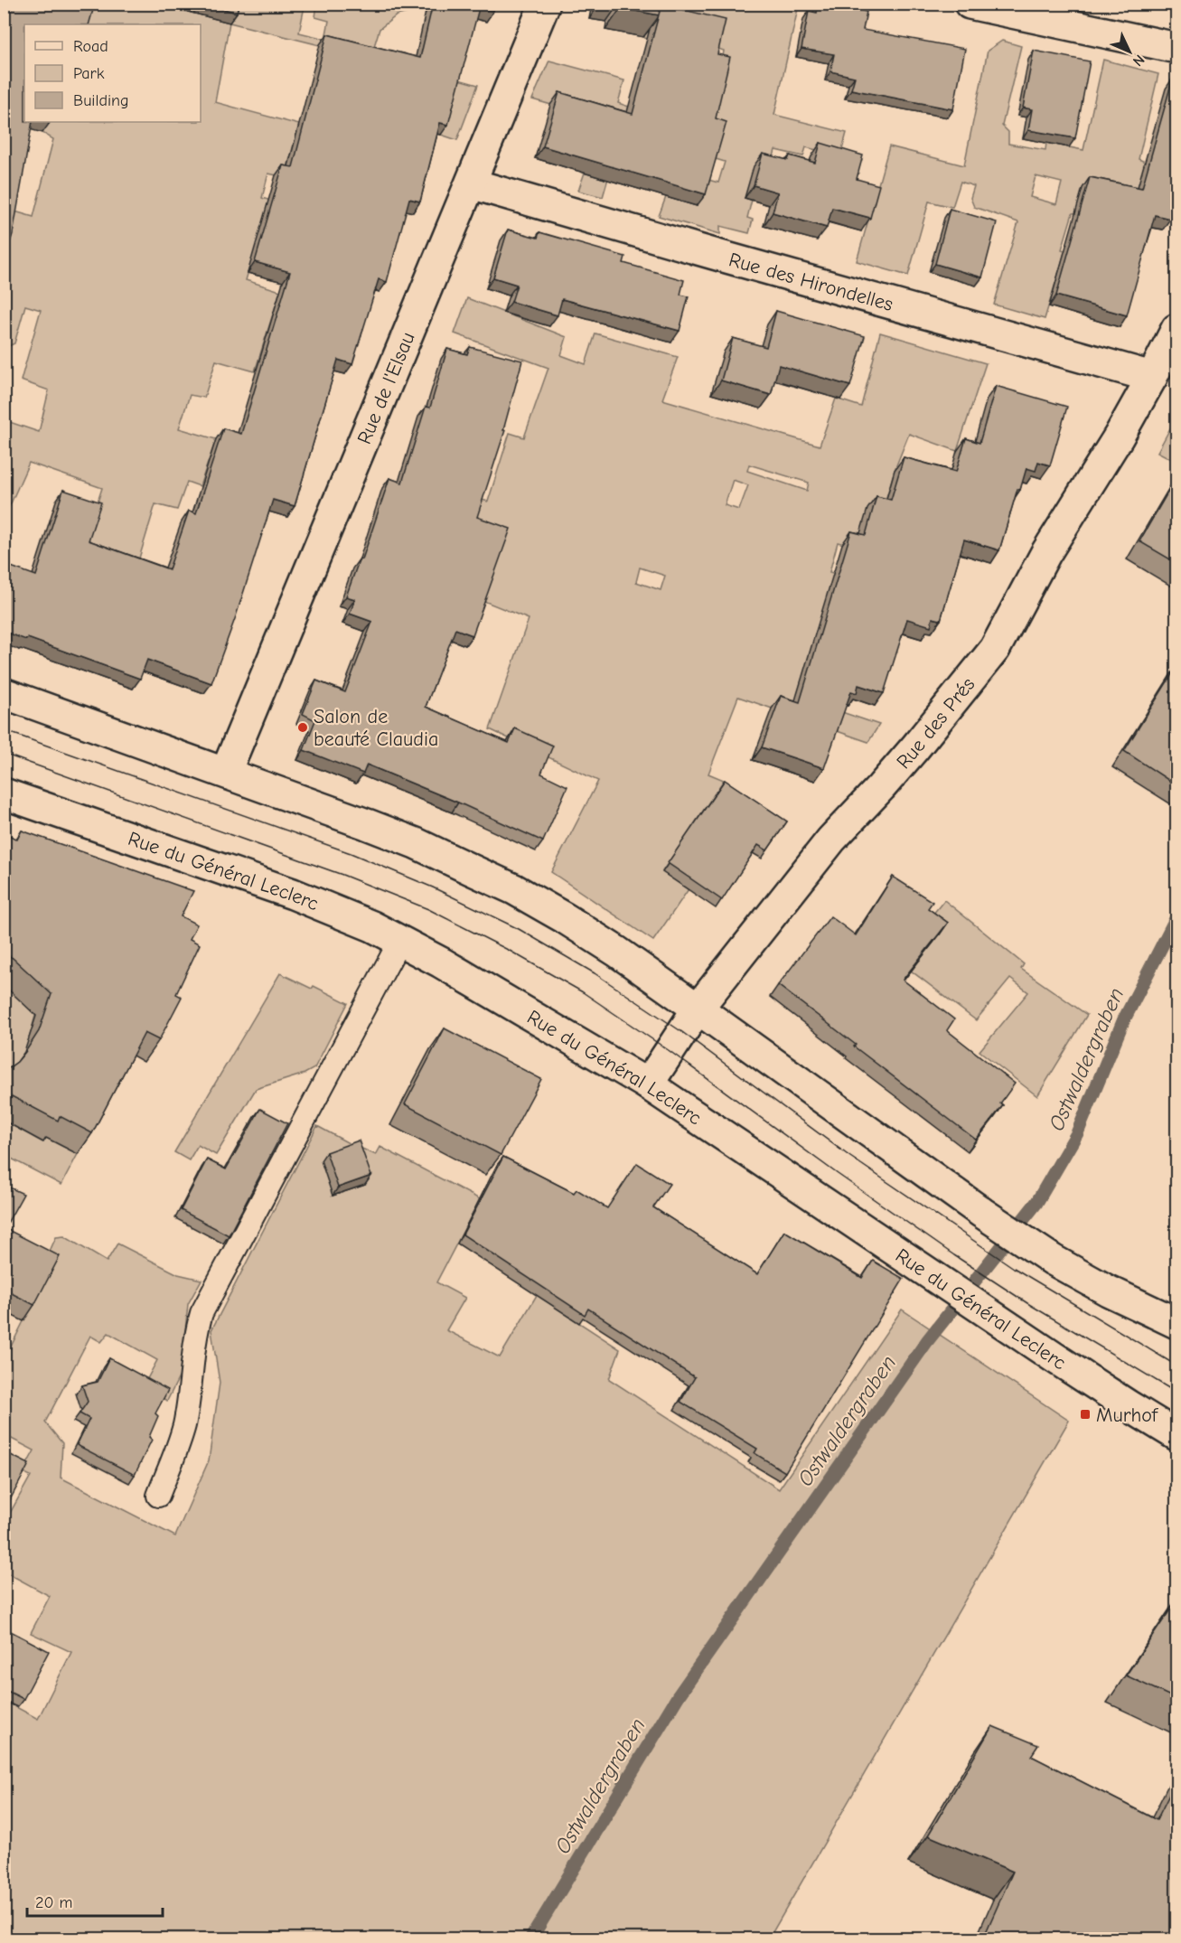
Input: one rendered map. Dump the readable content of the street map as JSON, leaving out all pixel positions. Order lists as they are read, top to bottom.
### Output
{
  "streets": {
    "main road": [
      "Rue des Hirondelles",
      "Rue de l'Elsau",
      "Rue des Prés",
      "Rue du Général Leclerc"
    ]
  },
  "crossings": [
    ["Rue des Hirondelles", "Rue de l'Elsau"],
    ["Rue des Hirondelles", "Rue des Prés"],
    ["Rue des Prés", "Rue du Général Leclerc"]
  ],
  "water": ["Ostwaldergraben"],
  "places": {
    "other": ["Salon de beauté Claudia"],
    "transit": ["Murhof"]
  },
  "legend": ["Road", "Park", "Building"],
  "scale_bar": "20 m",
  "north": "bottom right"
}
